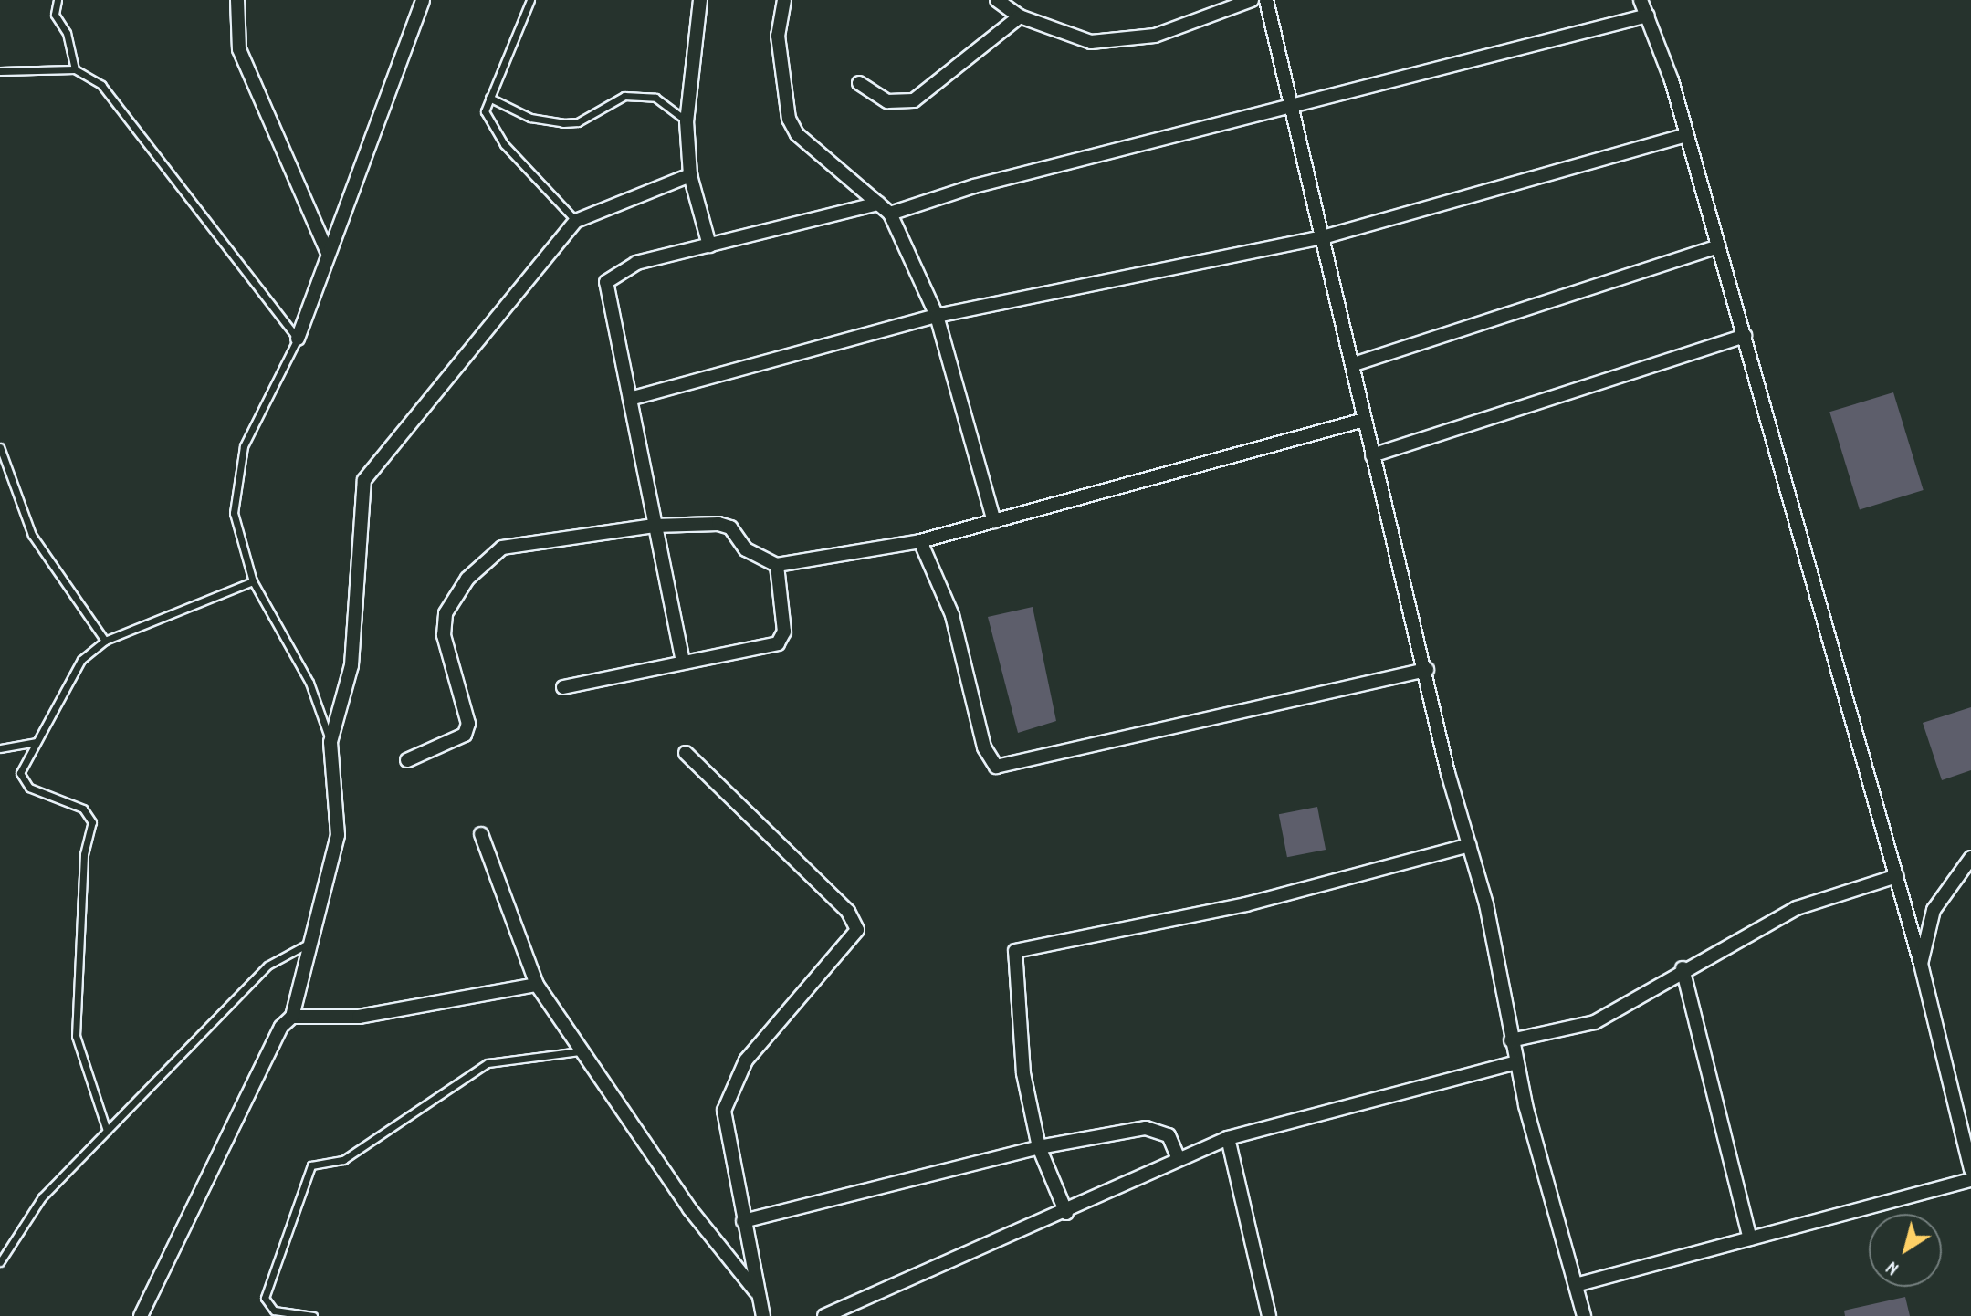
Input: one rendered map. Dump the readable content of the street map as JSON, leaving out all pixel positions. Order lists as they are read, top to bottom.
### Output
{
  "north": "bottom left"
}
